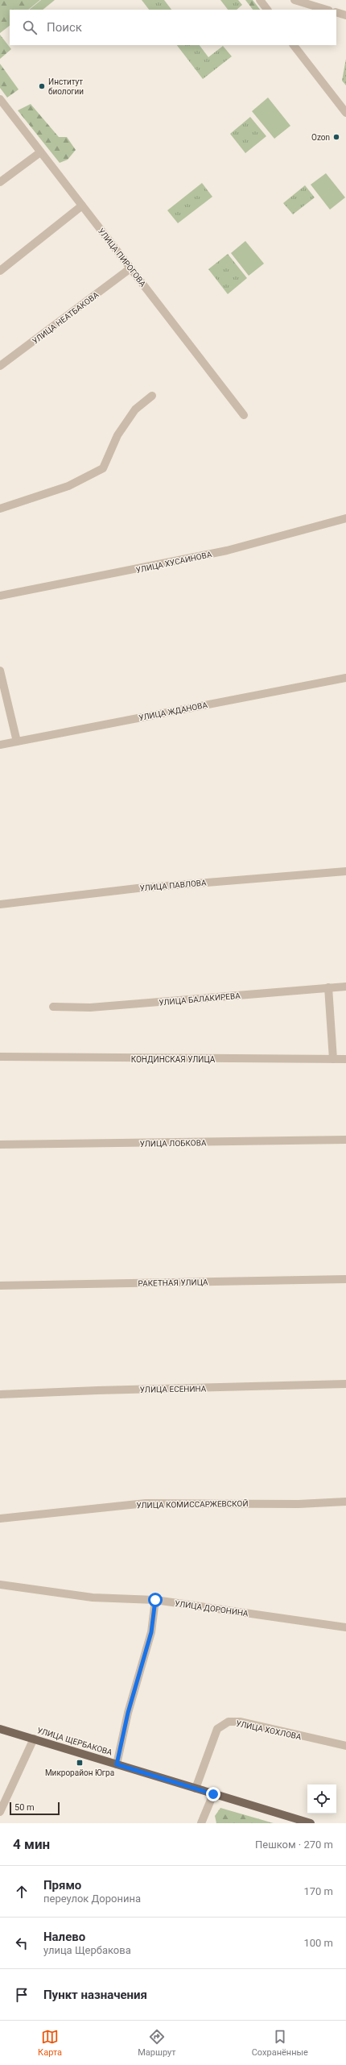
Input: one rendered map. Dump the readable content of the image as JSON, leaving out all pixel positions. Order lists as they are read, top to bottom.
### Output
{
  "streets": {
    "main road": ["УЛИЦА ЩЕРБАКОВА"],
    "street": [
      "УЛИЦА ПИРОГОВА",
      "УЛИЦА НЕАТБАКОВА",
      "УЛИЦА ХУСАИНОВА",
      "УЛИЦА ЖДАНОВА",
      "УЛИЦА ПАВЛОВА",
      "УЛИЦА БАЛАКИРЕВА",
      "КОНДИНСКАЯ УЛИЦА",
      "УЛИЦА ЛОБКОВА",
      "РАКЕТНАЯ УЛИЦА",
      "УЛИЦА ЕСЕНИНА",
      "УЛИЦА КОМИССАРЖЕВСКОЙ",
      "УЛИЦА ДОРОНИНА",
      "УЛИЦА ХОХЛОВА"
    ]
  },
  "crossings": [
    ["УЛИЦА ПИРОГОВА", "УЛИЦА НЕАТБАКОВА"],
    ["УЛИЦА ХОХЛОВА", "УЛИЦА ЩЕРБАКОВА"]
  ],
  "places": {
    "other": ["Институт биологии", "Ozon"],
    "transit": ["Микрорайон Югра"]
  },
  "scale_bar": "50 m",
  "page": {
    "search": "Поиск",
    "scale": "50 m",
    "heading": ["4 мин", "Пешком · 270 m"],
    "list": [
      ["Прямо", "переулок Доронина", "170 m"],
      ["Налево", "улица Щербакова", "100 m"],
      "Пункт назначения"
    ],
    "nav": ["Карта", "Маршрут", "Сохранённые"]
  }
}
